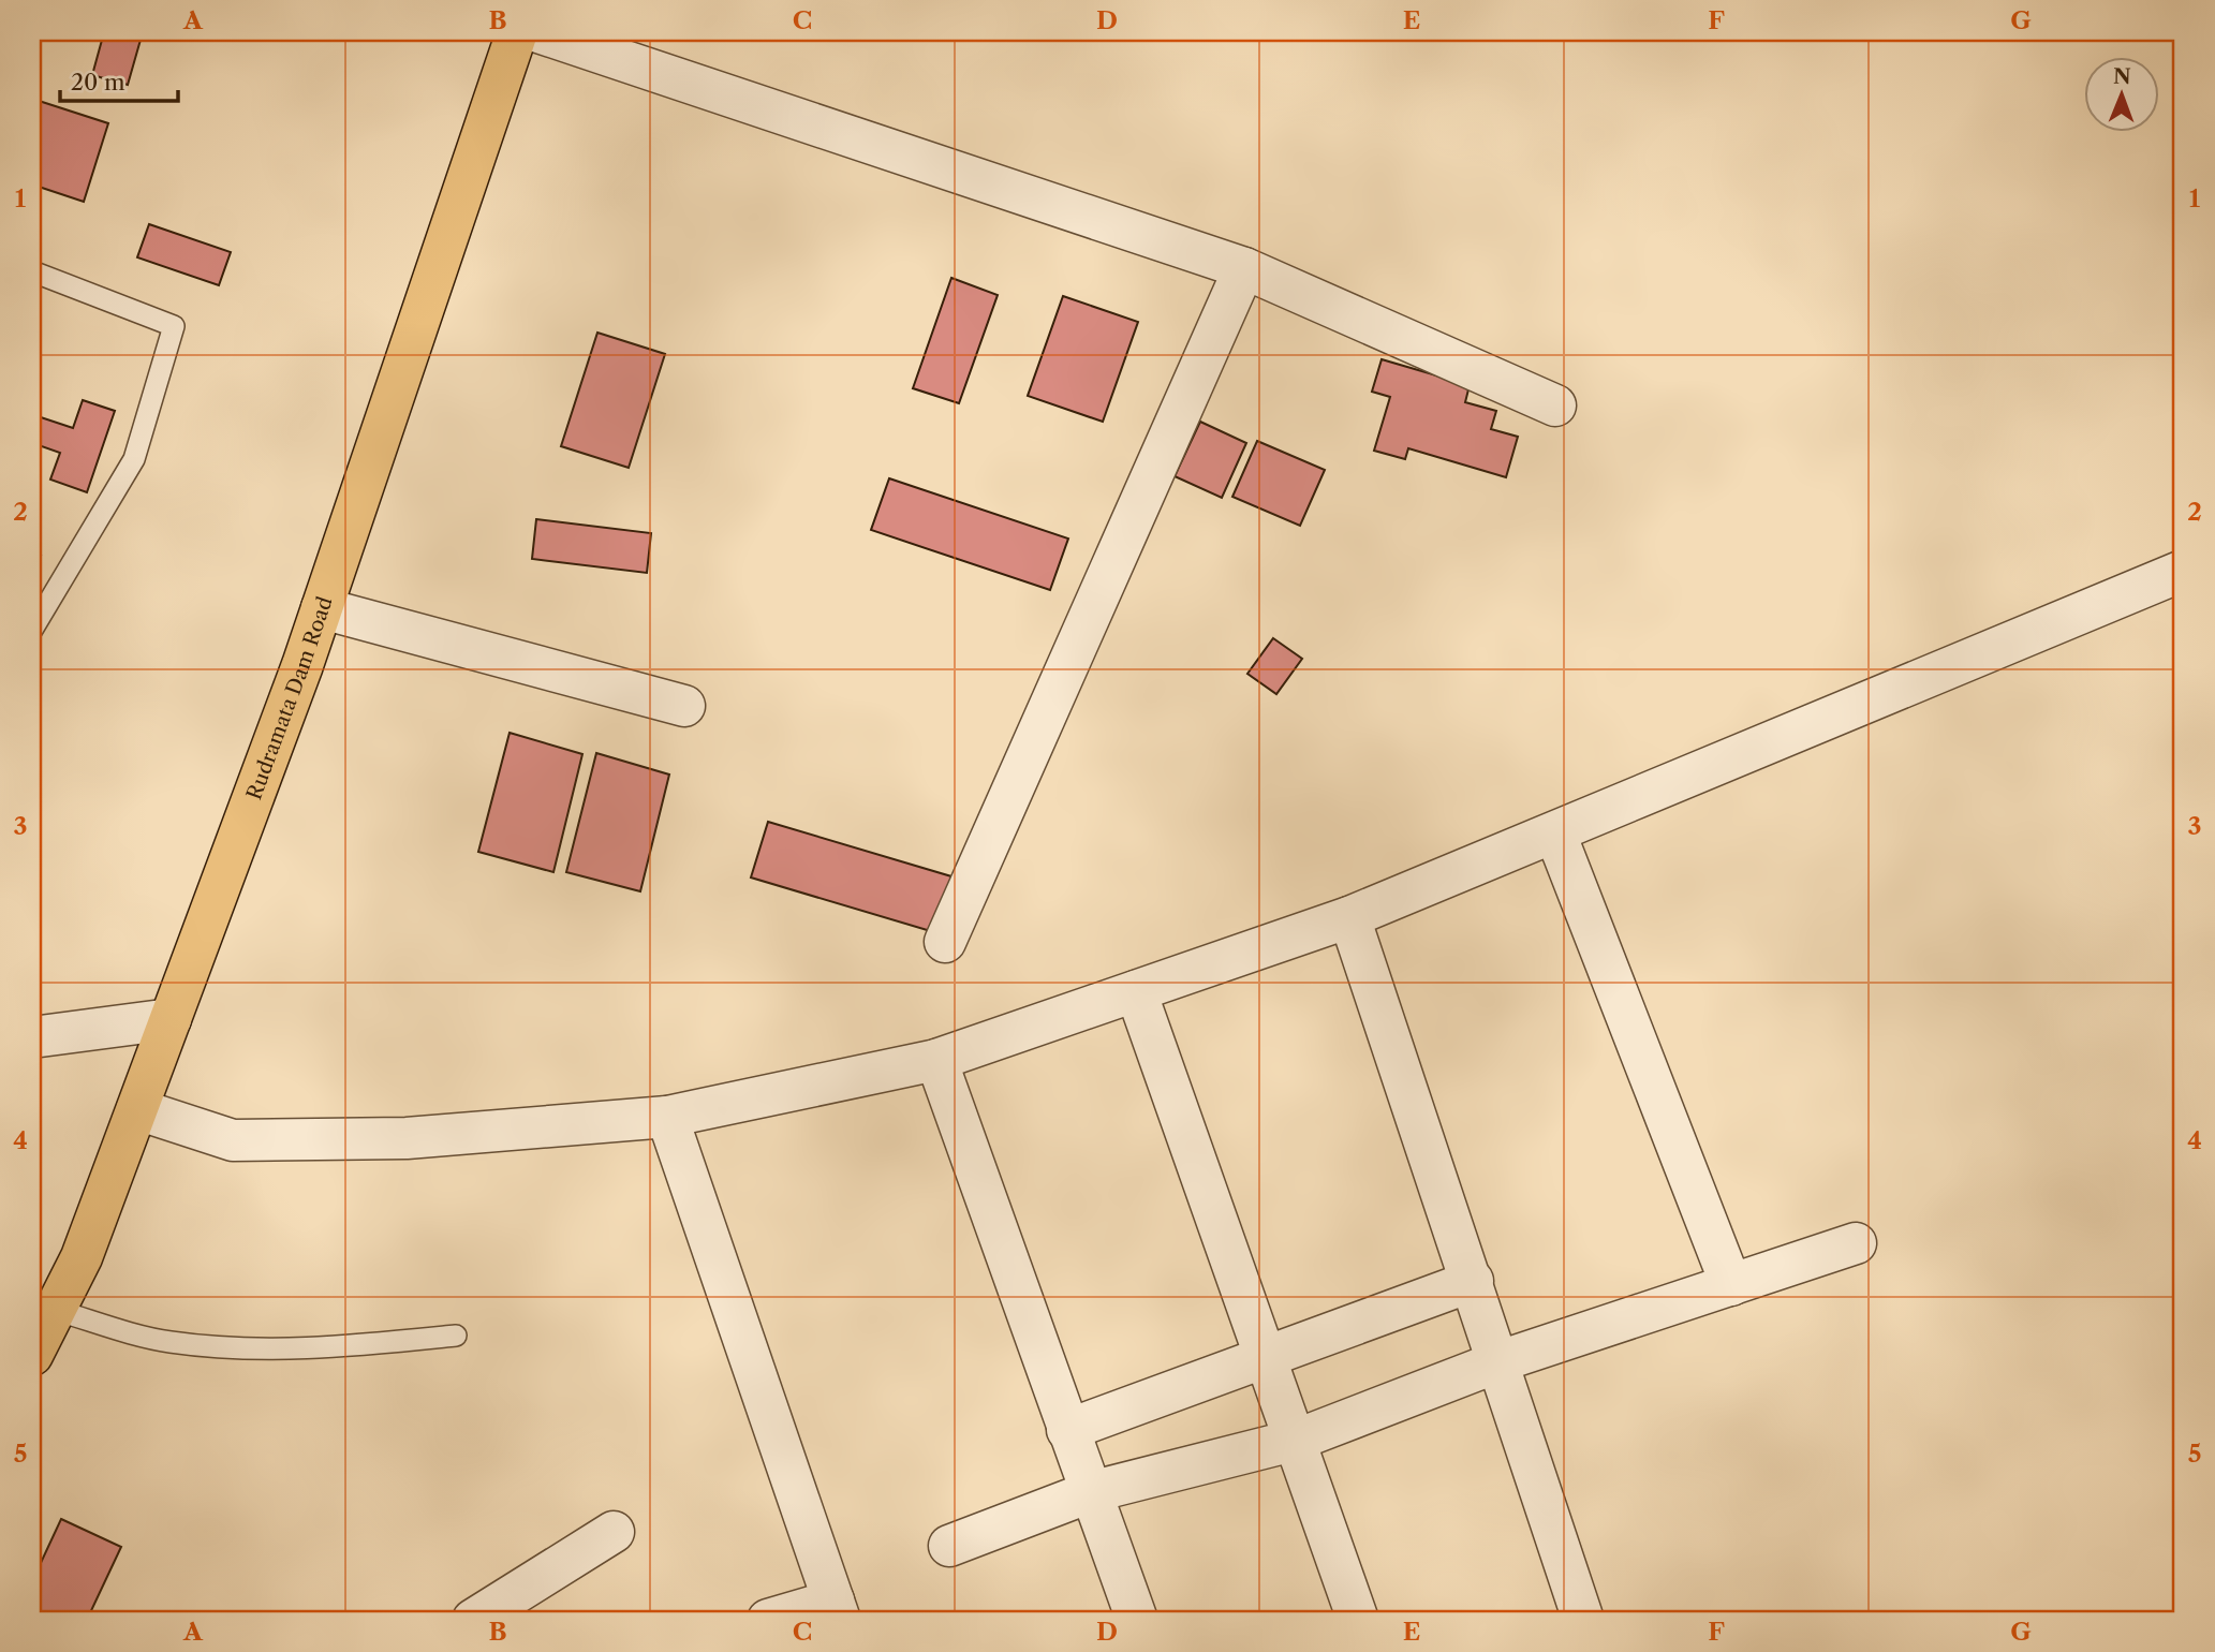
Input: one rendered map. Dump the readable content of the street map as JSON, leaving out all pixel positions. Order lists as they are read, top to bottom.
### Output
{
  "streets": {
    "highway": ["Rudramata Dam Road"]
  },
  "scale_bar": "20 m",
  "north": "top",
  "grid": {
    "columns": [
      "A",
      "B",
      "C",
      "D",
      "E",
      "F",
      "G"
    ],
    "rows": [
      "1",
      "2",
      "3",
      "4",
      "5"
    ]
  }
}
